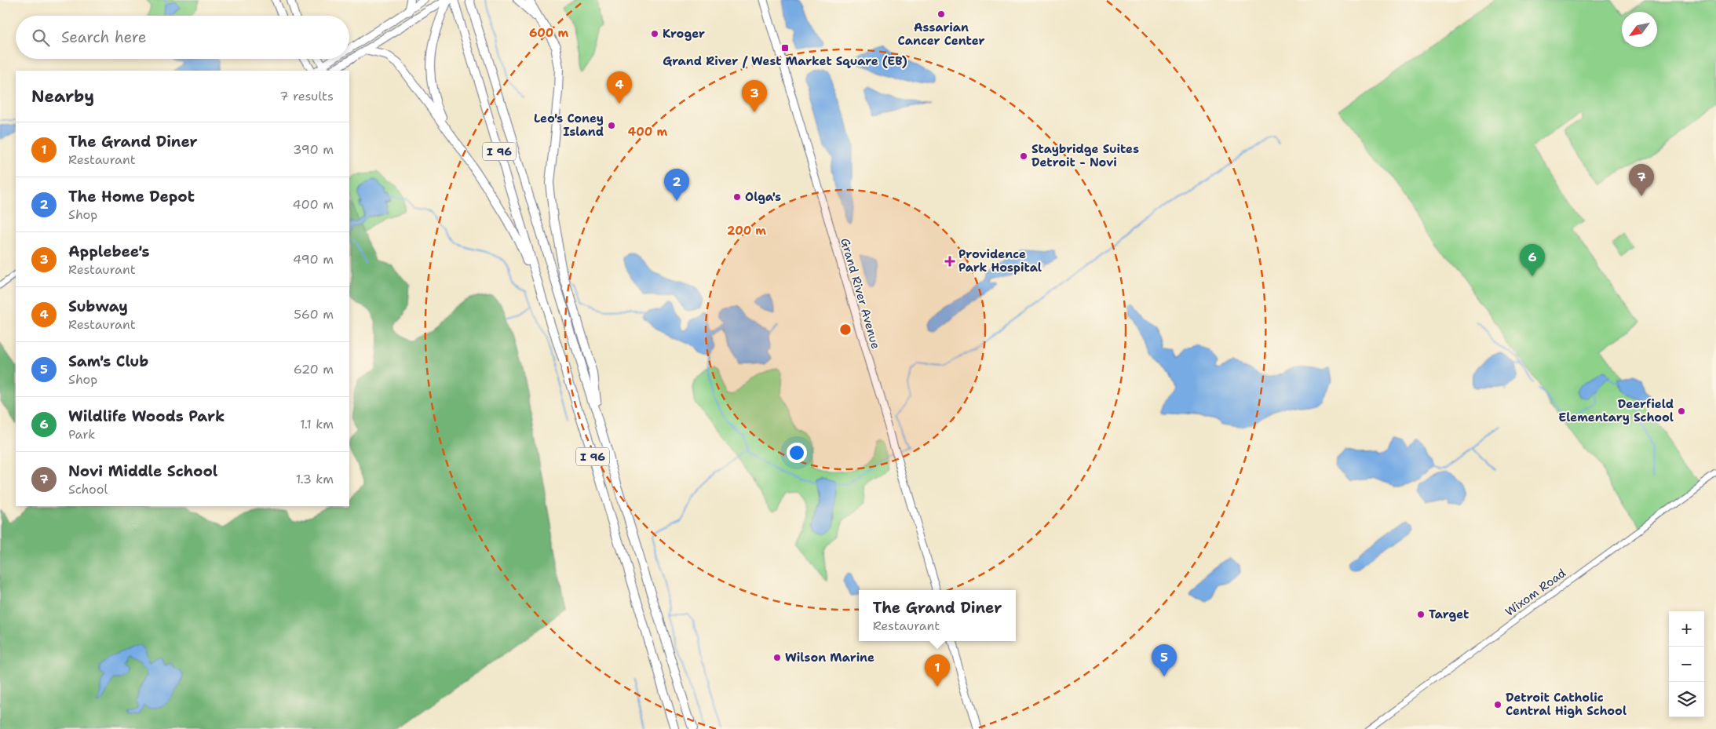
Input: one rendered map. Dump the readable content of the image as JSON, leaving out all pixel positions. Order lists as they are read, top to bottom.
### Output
{
  "streets": {
    "highway": ["I 96"],
    "main road": ["Grand River Avenue"],
    "street": ["Wixom Road"]
  },
  "places": {
    "other": [
      "Assarian Cancer Center",
      "Kroger",
      "Leo's Coney Island",
      "Staybridge Suites Detroit - Novi",
      "Olga's",
      "Deerfield Elementary School",
      "Target",
      "Wilson Marine",
      "Detroit Catholic Central High School"
    ],
    "transit": ["Grand River / West Market Square (EB)"],
    "health": ["Providence Park Hospital"]
  },
  "north": "bottom left",
  "page": {
    "search": "Search here",
    "heading": ["Nearby", "7 results"],
    "pins": [
      "4",
      "3",
      "7",
      "2",
      "6",
      "5",
      "1"
    ],
    "list": [
      {
        "mark": "1",
        "name": "The Grand Diner",
        "note": "Restaurant",
        "value": "390 m"
      },
      {
        "mark": "2",
        "name": "The Home Depot",
        "note": "Shop",
        "value": "400 m"
      },
      {
        "mark": "3",
        "name": "Applebee's",
        "note": "Restaurant",
        "value": "490 m"
      },
      {
        "mark": "4",
        "name": "Subway",
        "note": "Restaurant",
        "value": "560 m"
      },
      {
        "mark": "5",
        "name": "Sam's Club",
        "note": "Shop",
        "value": "620 m"
      },
      {
        "mark": "6",
        "name": "Wildlife Woods Park",
        "note": "Park",
        "value": "1.1 km"
      },
      {
        "mark": "7",
        "name": "Novi Middle School",
        "note": "School",
        "value": "1.3 km"
      }
    ],
    "popup": ["The Grand Diner", "Restaurant"],
    "map_buttons": ["+", "−"]
  },
  "rings": ["600 m", "400 m", "200 m"]
}
